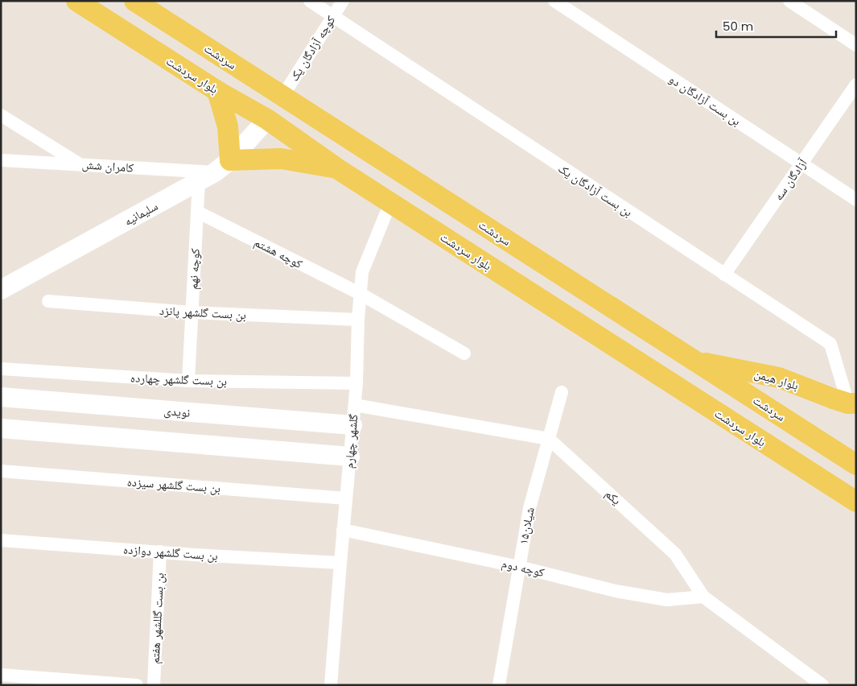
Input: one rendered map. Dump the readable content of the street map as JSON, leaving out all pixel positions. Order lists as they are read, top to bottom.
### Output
{
  "streets": {
    "main road": ["سردشت", "بلوار سردشت", "بلوار هیمن"],
    "street": [
      "کوچه آزادگان یک",
      "بن بست آزادگان دو",
      "کامران شش",
      "آزادگان سه",
      "بن بست آزادگان یک",
      "سلیمانیه",
      "کوچه هشتم",
      "کوچه نهم",
      "بن بست گلشهر پانزد",
      "بن بست گلشهر چهارده",
      "نویدی",
      "گلشهر چهارم",
      "بن بست گلشهر سیزده",
      "یکم",
      "شیلان۱۵",
      "بن بست گلشهر دوازده",
      "کوچه دوم",
      "بن بست گللشهر هفتم"
    ]
  },
  "crossings": [
    ["کوچه آزادگان یک", "سردشت"],
    ["کوچه آزادگان یک", "بن بست آزادگان یک"],
    ["سردشت", "بلوار هیمن"],
    ["بلوار سردشت", "سلیمانیه"],
    ["بلوار سردشت", "گلشهر چهارم"],
    ["بن بست آزادگان دو", "آزادگان سه"],
    ["کامران شش", "سلیمانیه"],
    ["آزادگان سه", "بن بست آزادگان یک"],
    ["بن بست آزادگان یک", "بلوار هیمن"],
    ["سلیمانیه", "کوچه نهم"],
    ["کوچه هشتم", "کوچه نهم"],
    ["کوچه هشتم", "گلشهر چهارم"],
    ["کوچه نهم", "بن بست گلشهر پانزد"],
    ["کوچه نهم", "بن بست گلشهر چهارده"],
    ["بن بست گلشهر پانزد", "گلشهر چهارم"],
    ["بن بست گلشهر چهارده", "گلشهر چهارم"],
    ["نویدی", "گلشهر چهارم"],
    ["گلشهر چهارم", "بن بست گلشهر سیزده"],
    ["گلشهر چهارم", "بن بست گلشهر دوازده"],
    ["گلشهر چهارم", "کوچه دوم"],
    ["یکم", "شیلان۱۵"],
    ["یکم", "کوچه دوم"],
    ["شیلان۱۵", "کوچه دوم"],
    ["بن بست گلشهر دوازده", "بن بست گللشهر هفتم"]
  ],
  "scale_bar": "50 m"
}
